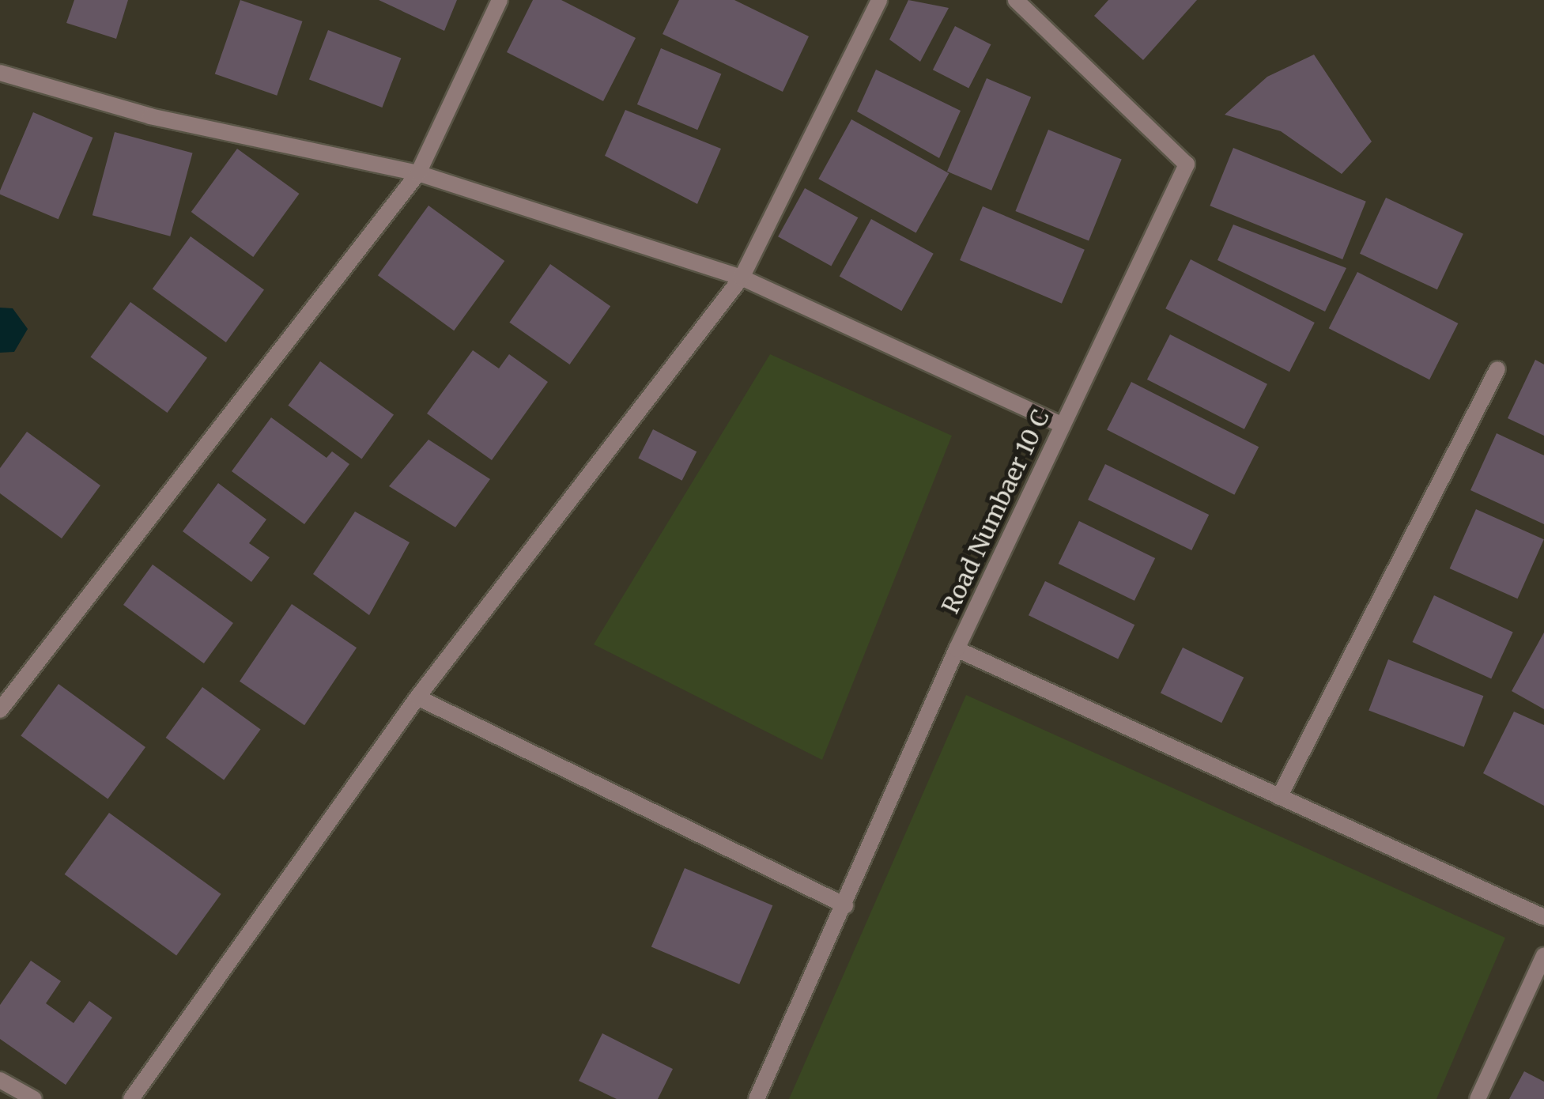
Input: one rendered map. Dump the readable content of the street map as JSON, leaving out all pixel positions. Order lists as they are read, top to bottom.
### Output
{
  "streets": {
    "street": ["Road Numbaer 10 C"]
  }
}
